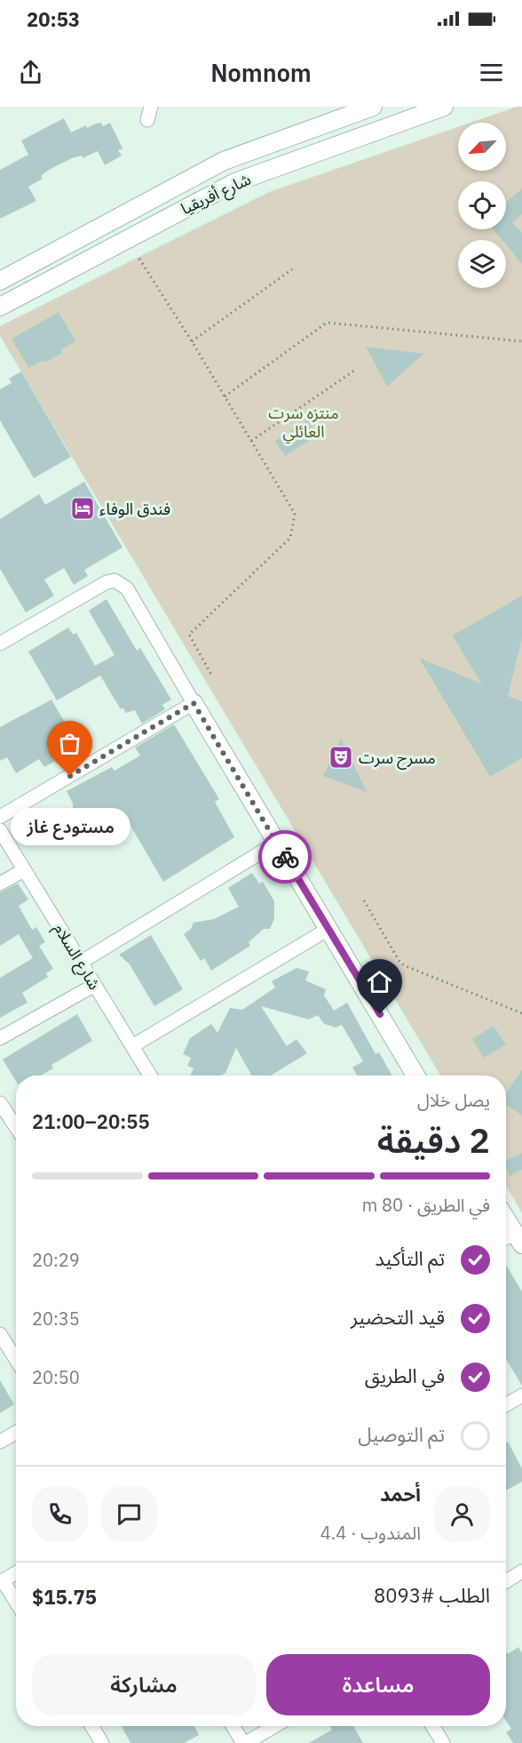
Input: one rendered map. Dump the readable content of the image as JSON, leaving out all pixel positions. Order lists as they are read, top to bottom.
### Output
{
  "streets": {
    "street": ["شارع أفريقيا", "شارع السلام"]
  },
  "parks": ["منتزه سرت العائلي"],
  "places": {
    "hotel": ["فندق الوفاء"],
    "theatre": ["مسرح سرت"],
    "other": ["مستودع غاز"]
  },
  "north": "bottom left",
  "page": {
    "status": "20:53",
    "header": "Nomnom",
    "bubble": "مستودع غاز",
    "heading": ["2 دقيقة", "يصل خلال", "20:55–21:00"],
    "panel": [
      "أحمد",
      "المندوب · 4.4",
      "الطلب #8093",
      "$15.75"
    ],
    "bar": "في الطريق · 80 m",
    "list": [
      ["تم التأكيد", "20:29"],
      ["قيد التحضير", "20:35"],
      ["في الطريق", "20:50"],
      "تم التوصيل"
    ],
    "buttons": ["مساعدة", "مشاركة"]
  }
}
